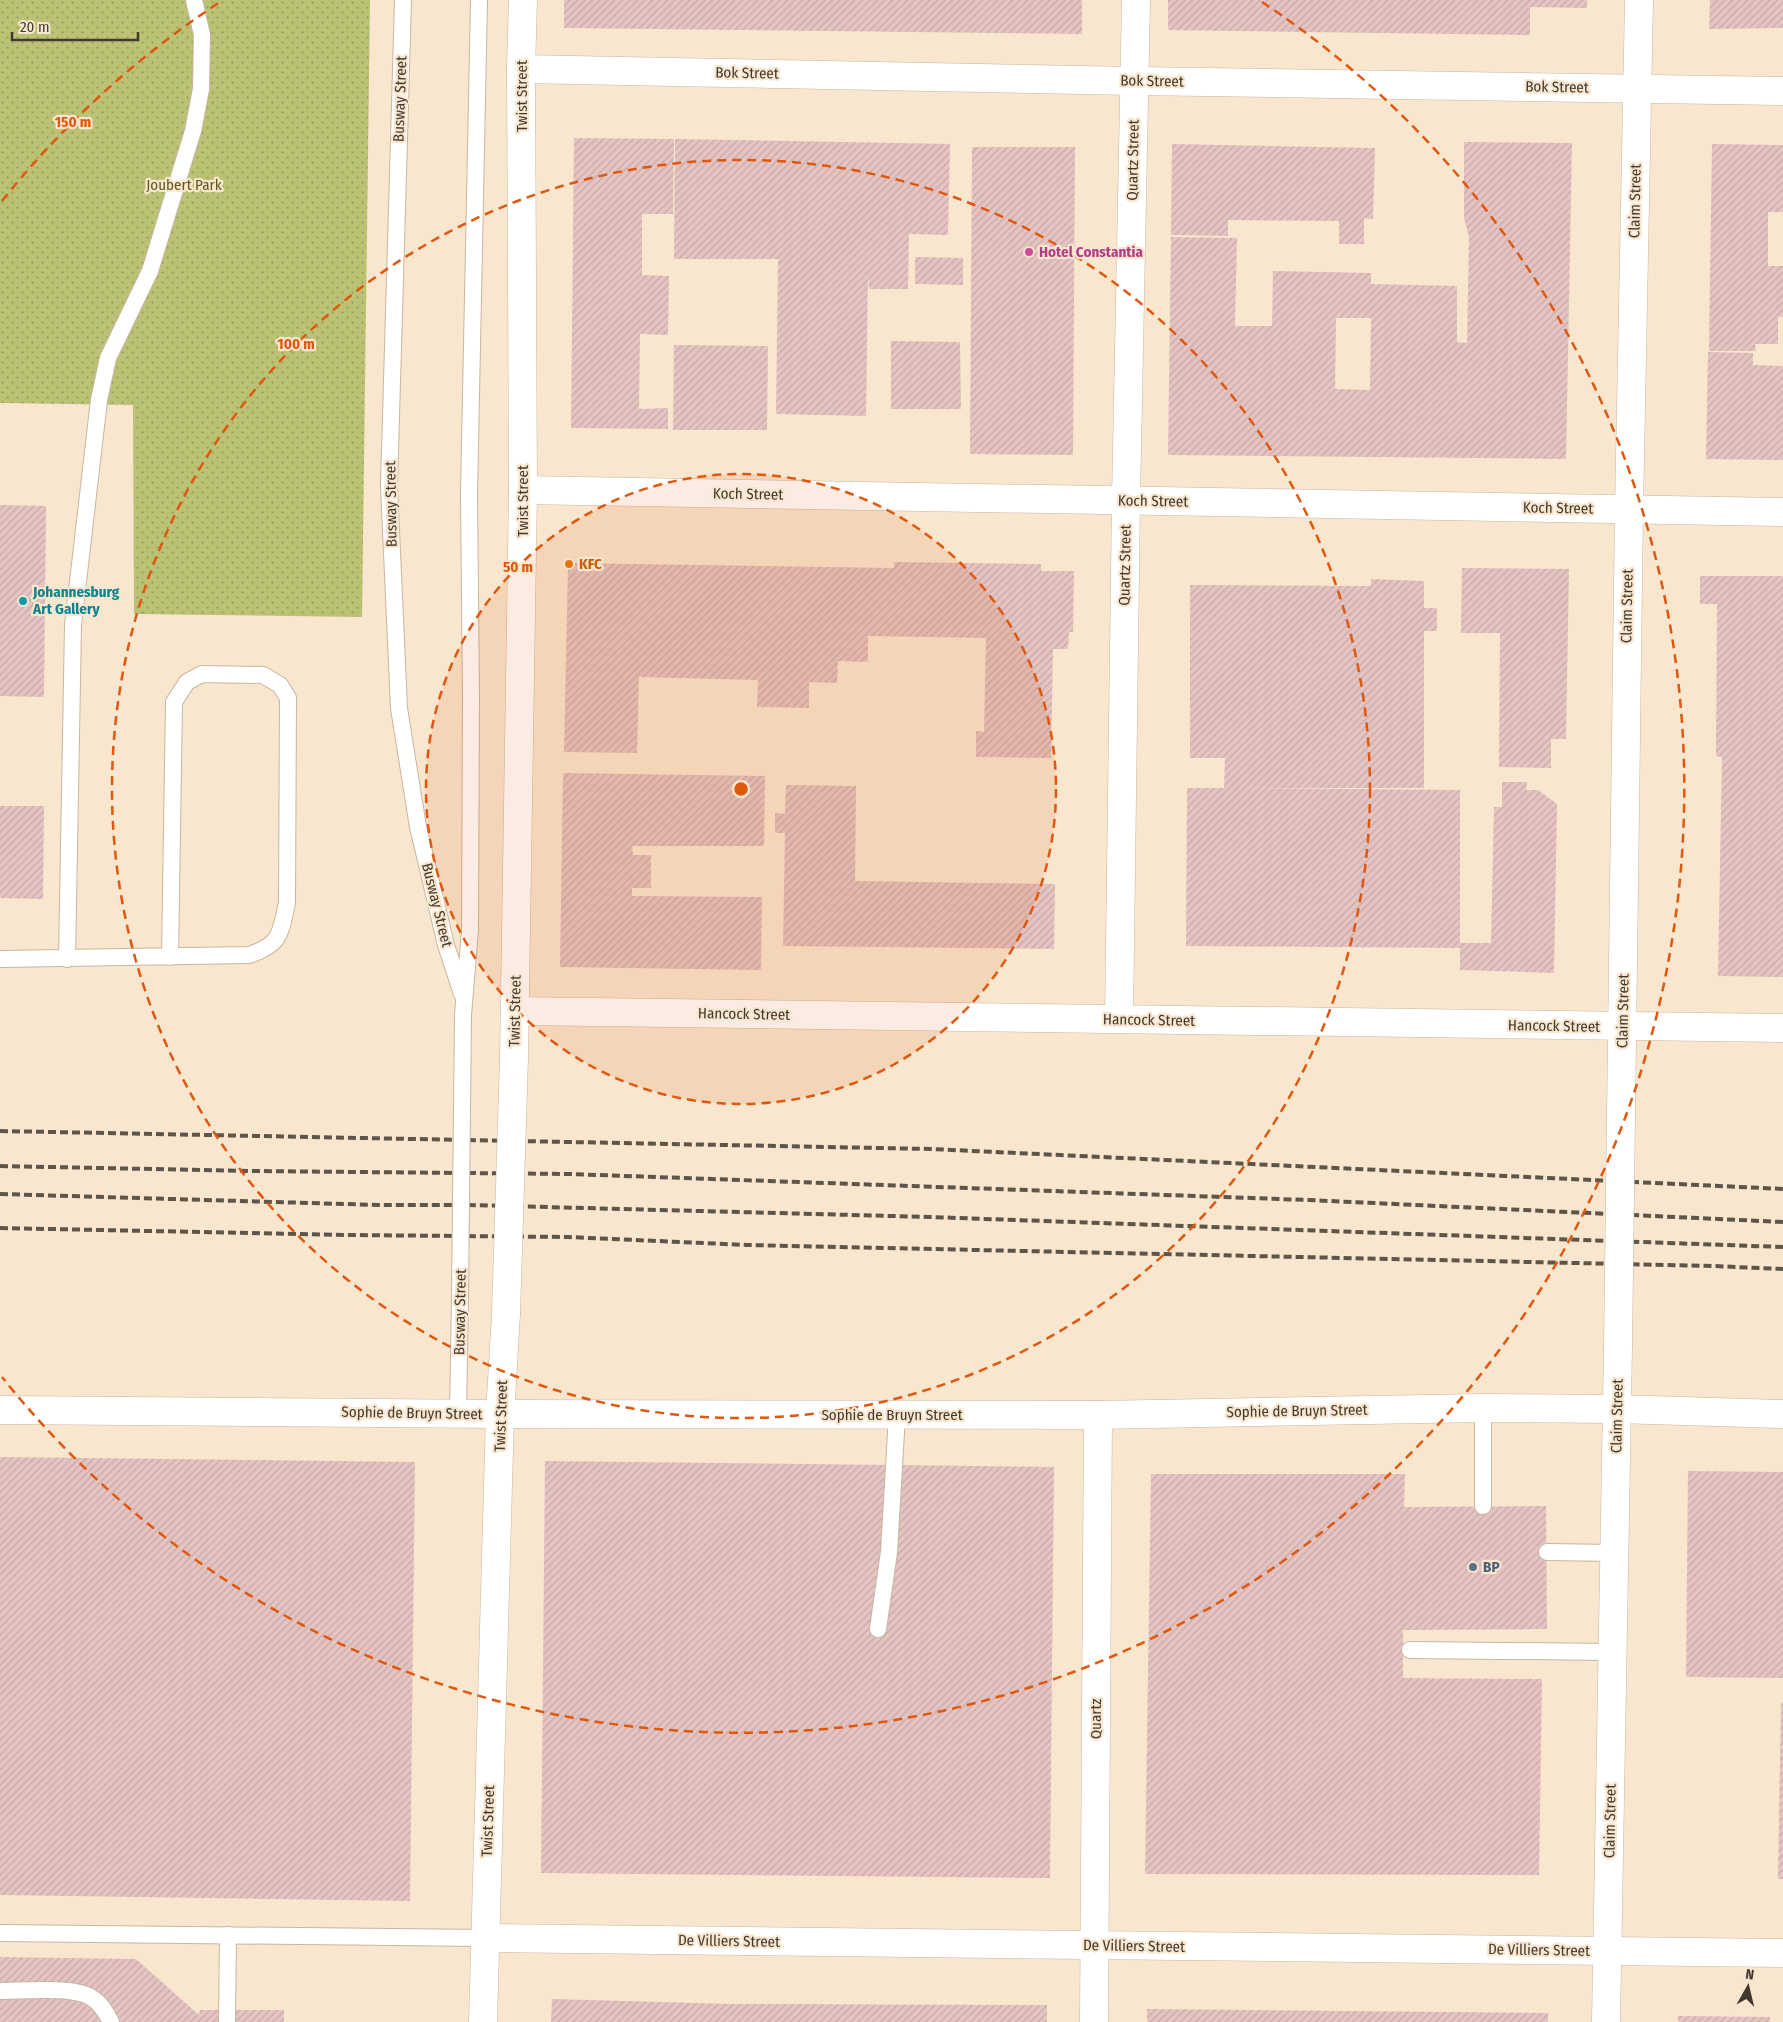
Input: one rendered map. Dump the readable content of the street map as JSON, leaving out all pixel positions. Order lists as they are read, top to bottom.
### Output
{
  "streets": {
    "street": [
      "Bok Street",
      "Twist Street",
      "Quartz Street",
      "Claim Street",
      "Koch Street",
      "Hancock Street",
      "Sophie de Bruyn Street",
      "Quartz",
      "De Villiers Street"
    ],
    "lane": ["Busway Street"]
  },
  "crossings": [
    ["Bok Street", "Twist Street"],
    ["Bok Street", "Quartz Street"],
    ["Bok Street", "Claim Street"],
    ["Twist Street", "Koch Street"],
    ["Twist Street", "Hancock Street"],
    ["Twist Street", "Sophie de Bruyn Street"],
    ["Twist Street", "De Villiers Street"],
    ["Busway Street", "Sophie de Bruyn Street"],
    ["Quartz Street", "Koch Street"],
    ["Quartz Street", "Hancock Street"],
    ["Claim Street", "Koch Street"],
    ["Claim Street", "Hancock Street"],
    ["Claim Street", "Sophie de Bruyn Street"],
    ["Claim Street", "De Villiers Street"],
    ["Sophie de Bruyn Street", "Quartz"],
    ["Quartz", "De Villiers Street"]
  ],
  "parks": ["Joubert Park"],
  "places": [
    "Hotel Constantia",
    "KFC",
    "Johannesburg Art Gallery",
    "BP"
  ],
  "scale_bar": "20 m",
  "north": "top",
  "rings": ["150 m", "100 m", "50 m"]
}
